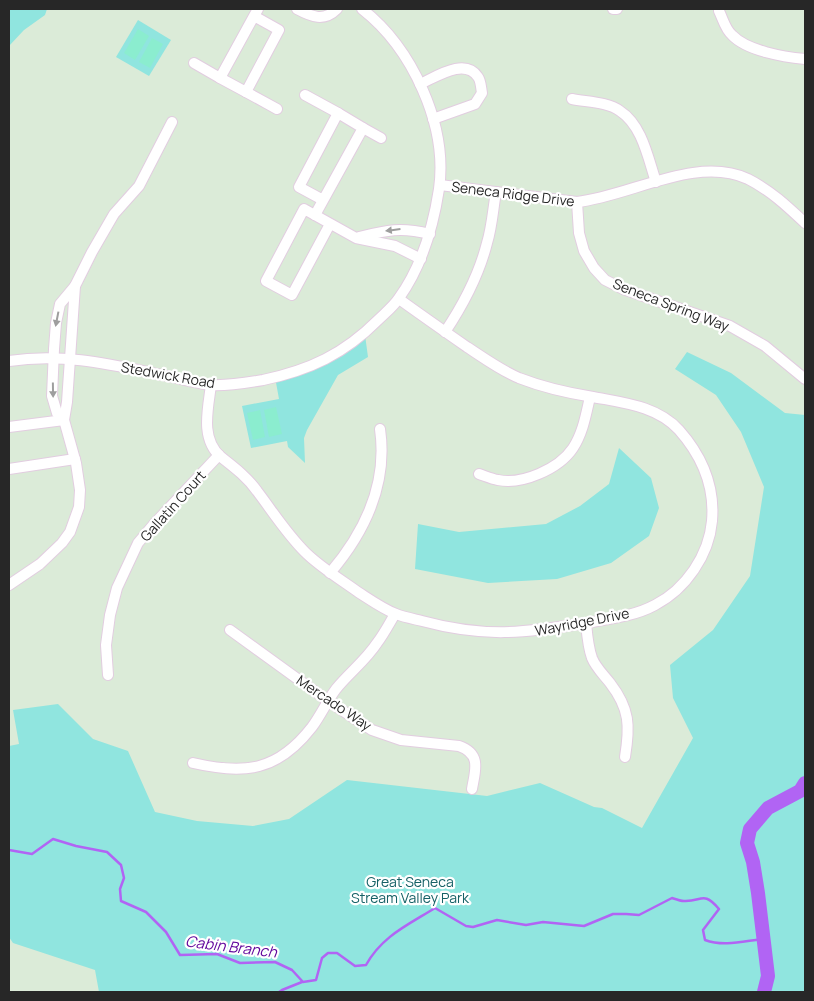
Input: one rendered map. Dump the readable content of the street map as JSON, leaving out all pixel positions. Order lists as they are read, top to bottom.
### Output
{
  "streets": {
    "street": [
      "Seneca Ridge Drive",
      "Seneca Spring Way",
      "Stedwick Road",
      "Gallatin Court",
      "Wayridge Drive",
      "Mercado Way"
    ]
  },
  "crossings": [
    ["Seneca Ridge Drive", "Seneca Spring Way"],
    ["Seneca Ridge Drive", "Stedwick Road"],
    ["Stedwick Road", "Wayridge Drive"],
    ["Gallatin Court", "Wayridge Drive"]
  ],
  "water": ["Cabin Branch"],
  "parks": ["Great Seneca Stream Valley Park"]
}
